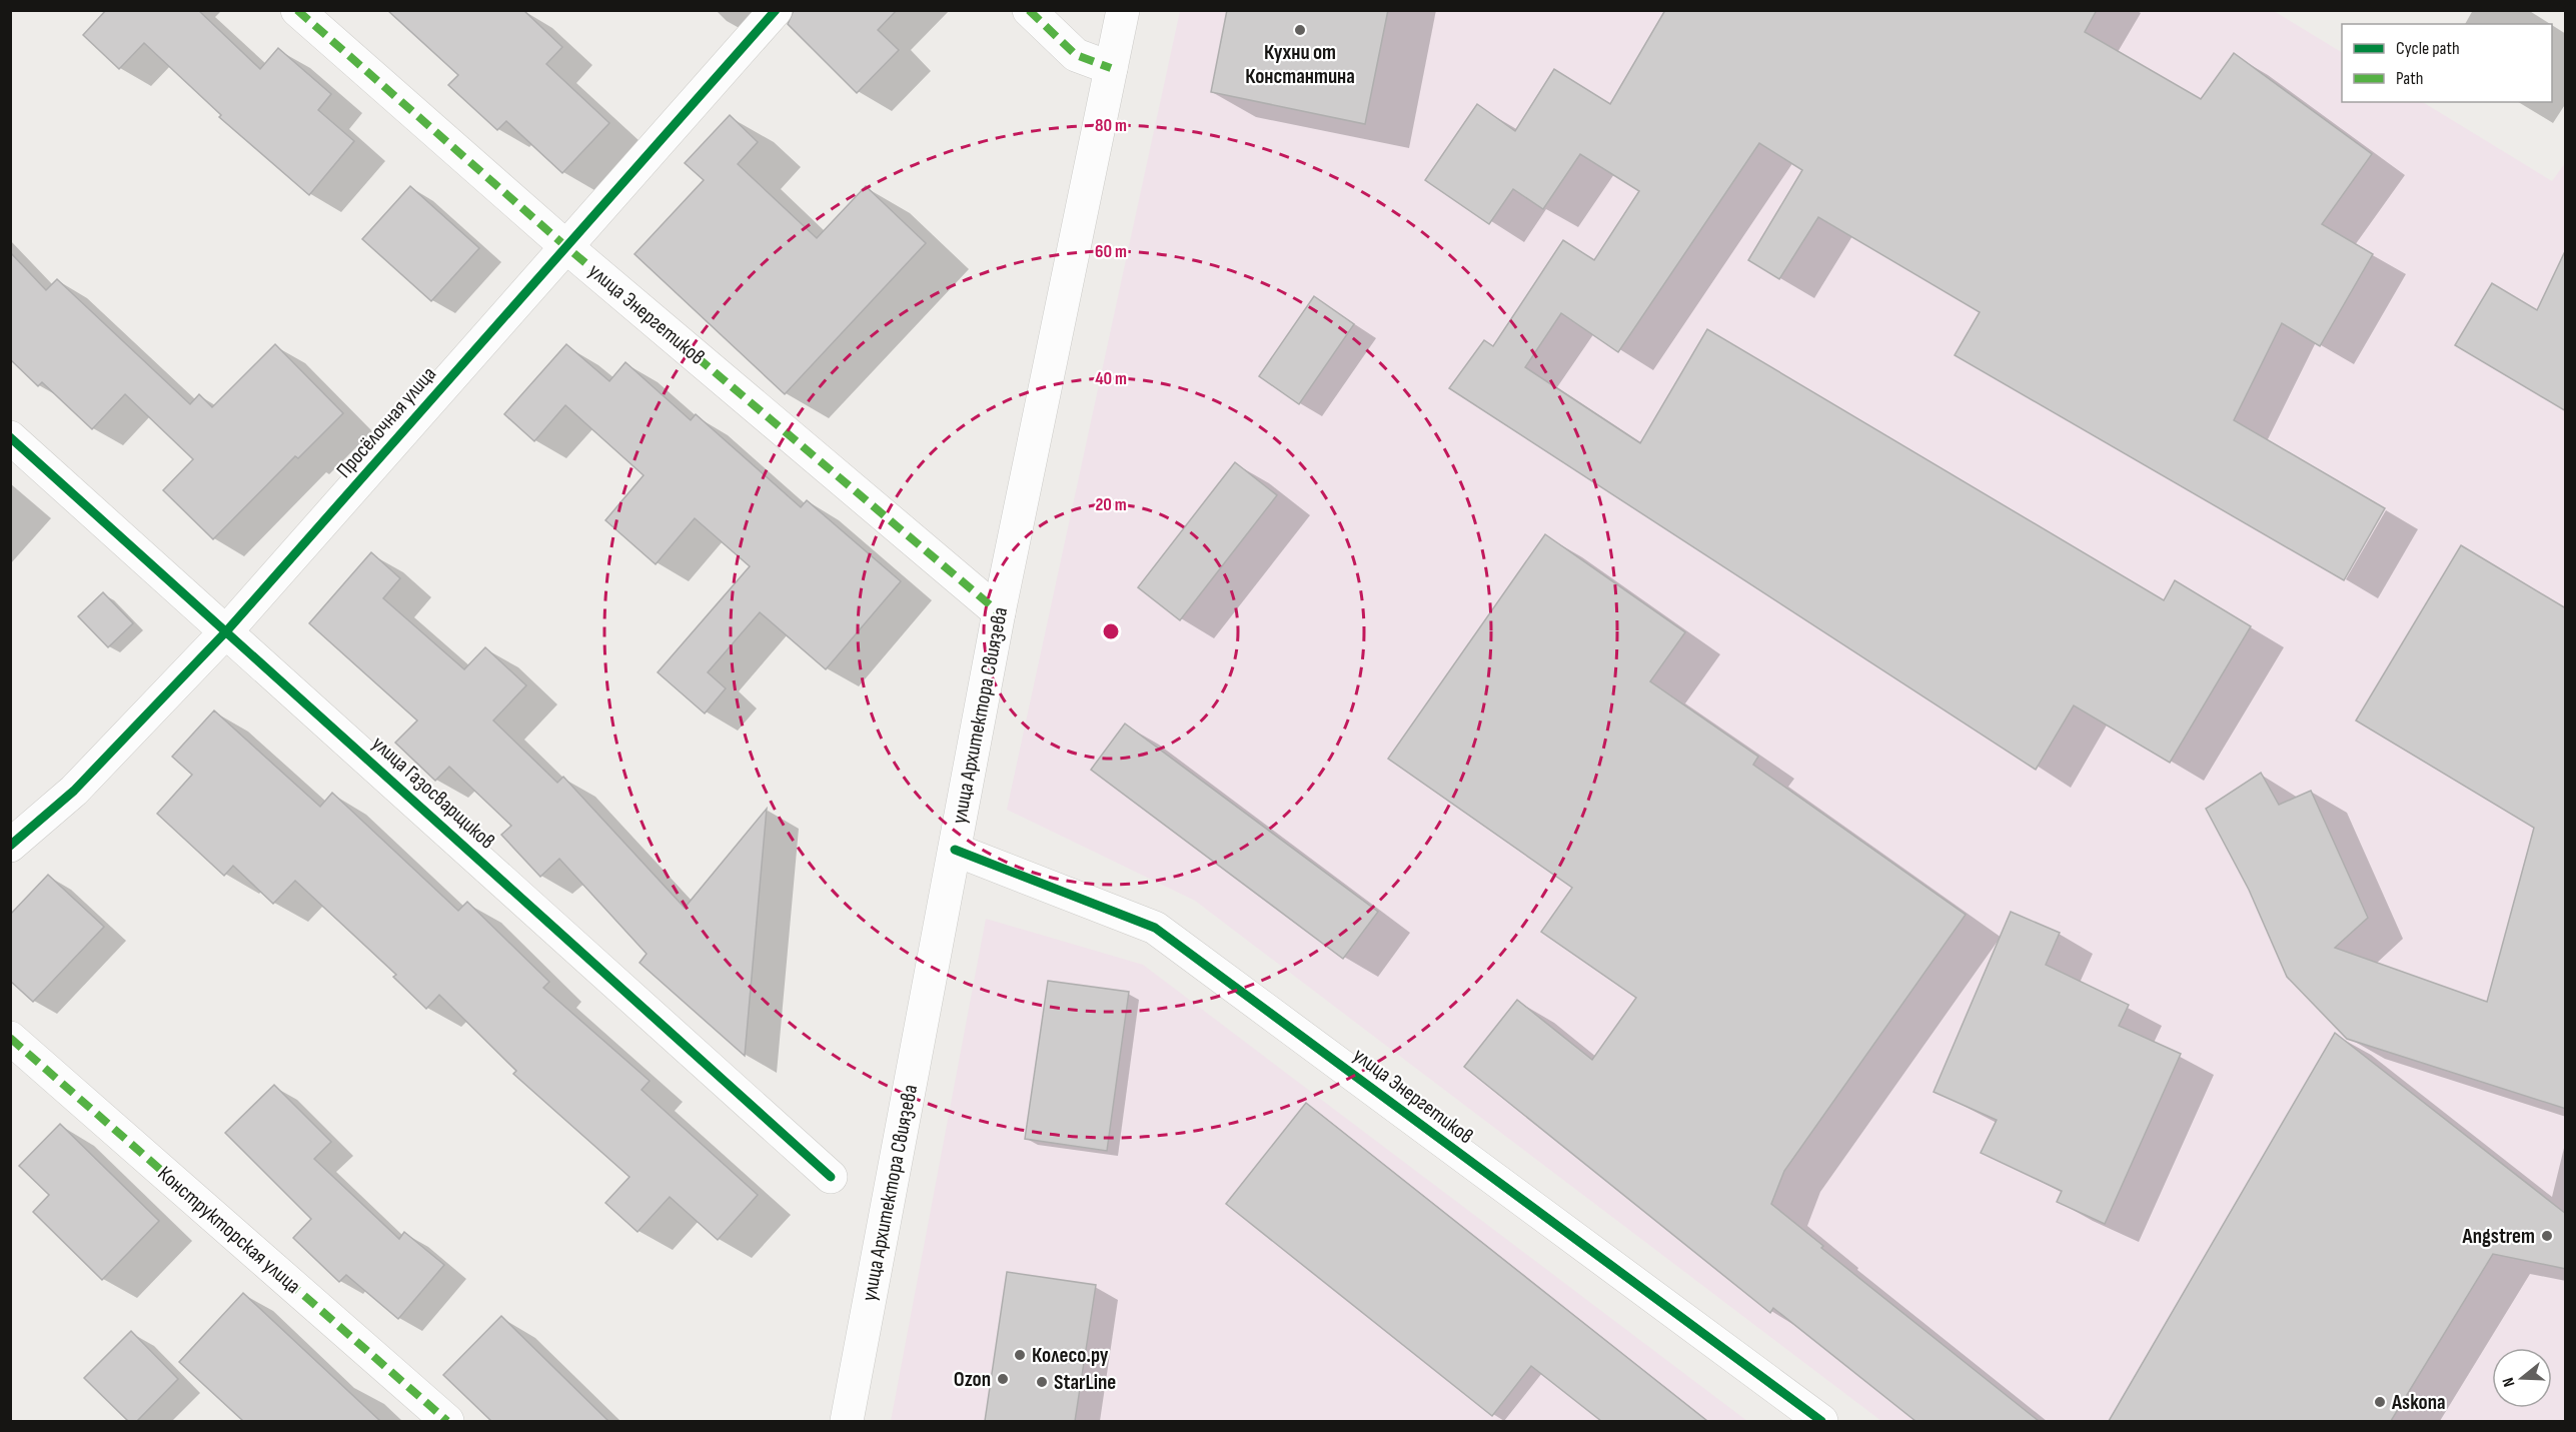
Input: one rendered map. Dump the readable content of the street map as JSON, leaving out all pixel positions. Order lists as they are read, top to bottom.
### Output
{
  "streets": {
    "street": [
      "улица Энергетиков",
      "Просёлочная улица",
      "улица Архитектора Свиязева",
      "улица Газосварщиков",
      "Конструкторская улица"
    ]
  },
  "crossings": [
    ["улица Энергетиков", "Просёлочная улица"],
    ["улица Энергетиков", "улица Архитектора Свиязева"],
    ["Просёлочная улица", "улица Газосварщиков"]
  ],
  "places": [
    "Кухни от Константина",
    "Angstrem",
    "Колесо.ру",
    "Ozon",
    "StarLine",
    "Askona"
  ],
  "legend": ["Cycle path", "Path"],
  "north": "left",
  "rings": [
    "80 m",
    "60 m",
    "40 m",
    "20 m"
  ]
}
